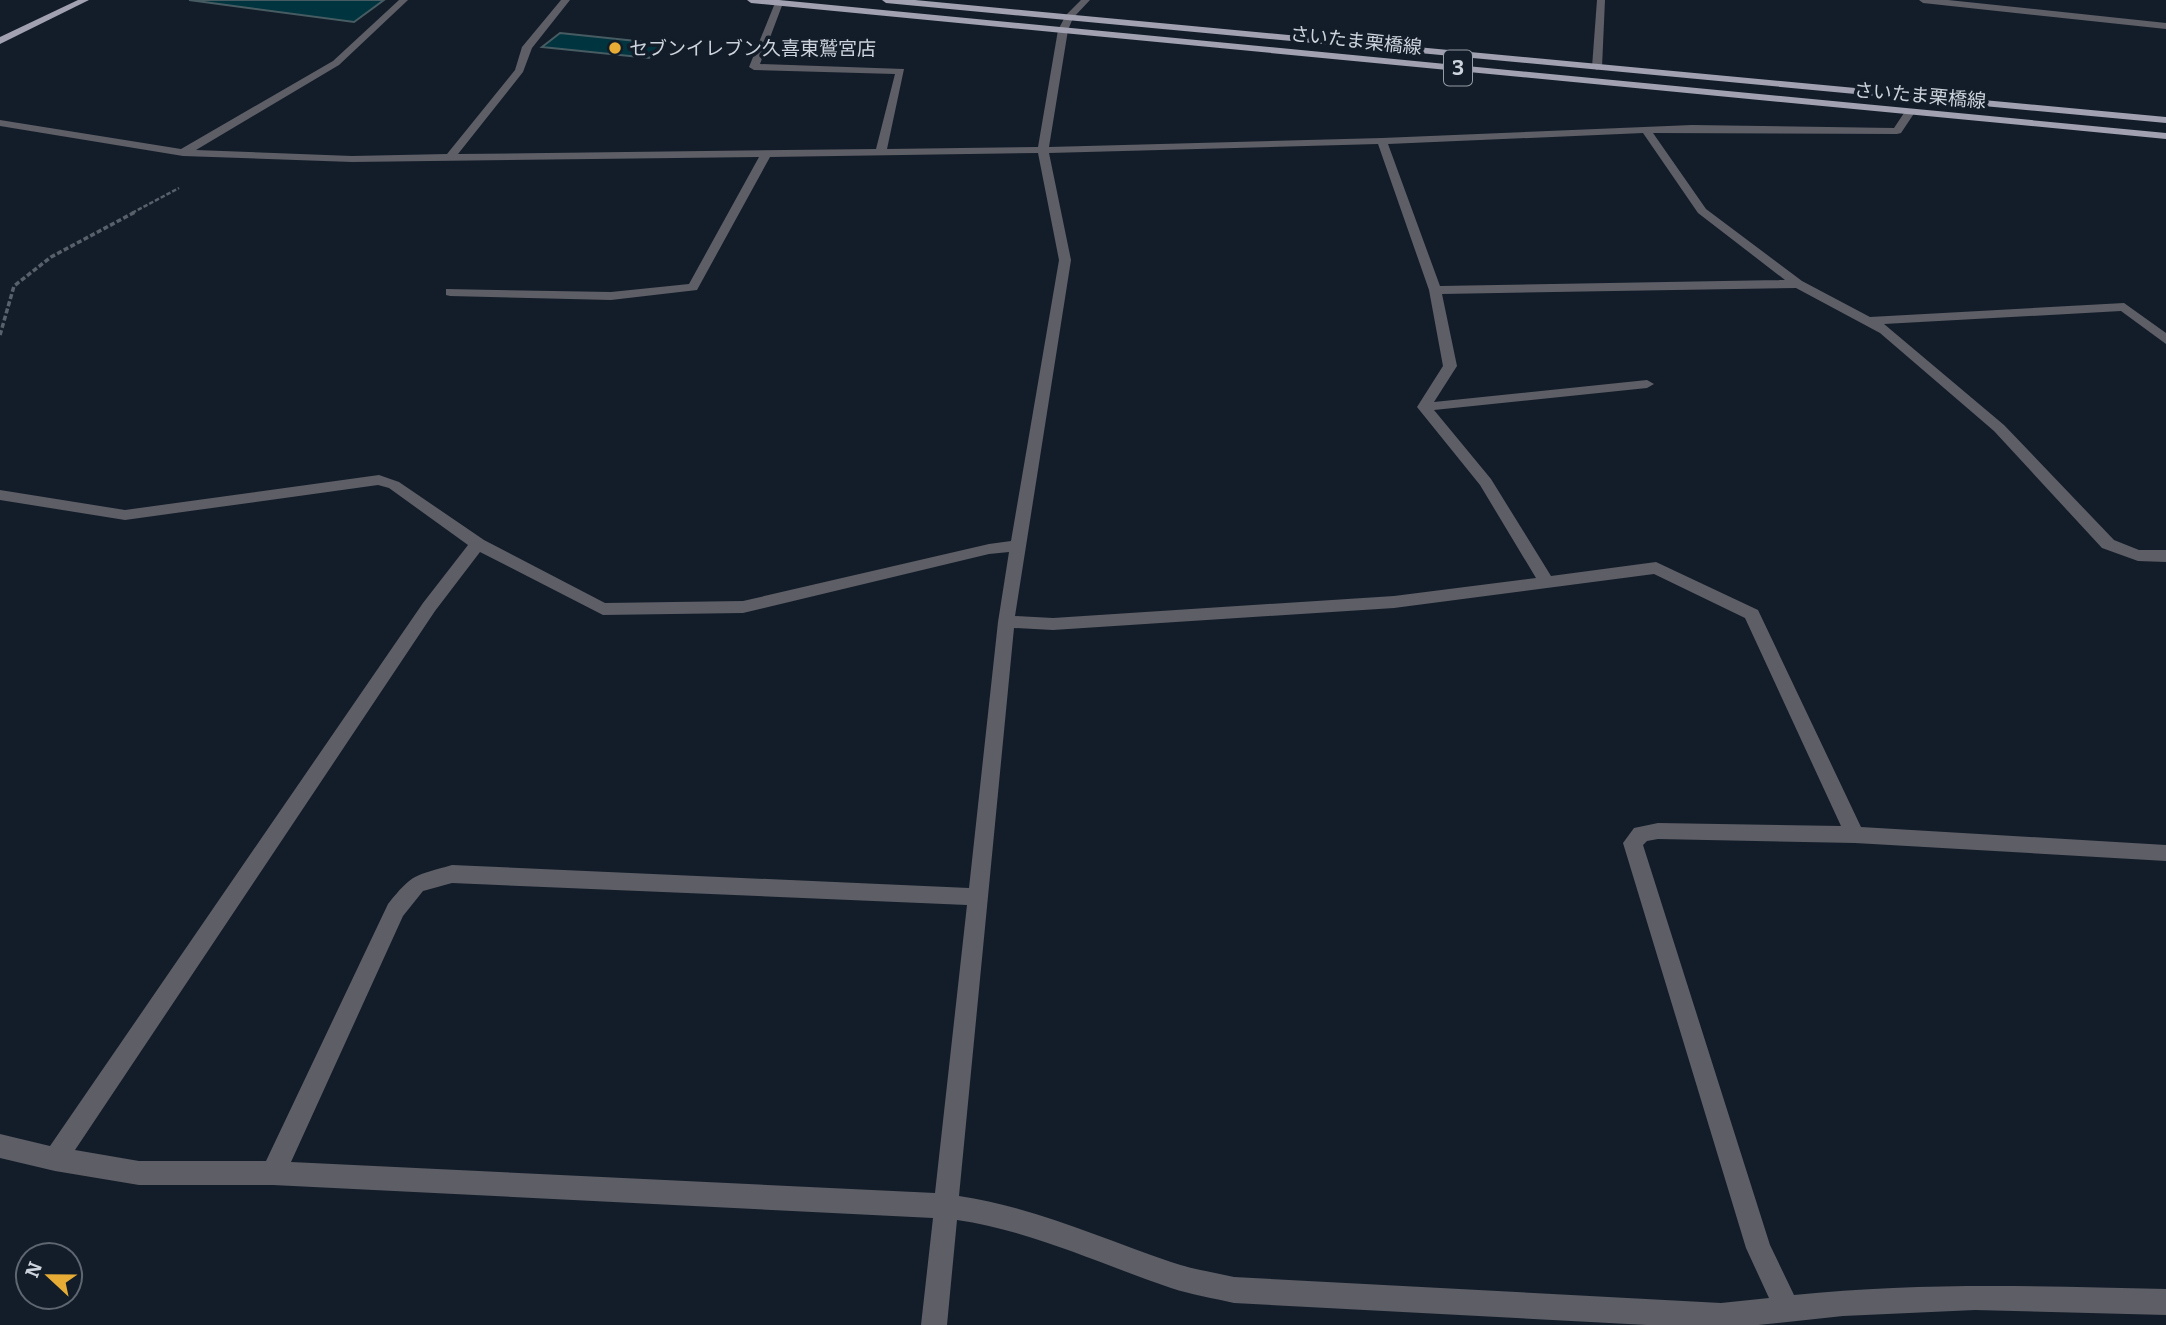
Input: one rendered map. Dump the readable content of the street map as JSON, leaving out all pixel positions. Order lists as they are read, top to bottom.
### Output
{
  "streets": {
    "main road": ["さいたま栗橋線", "3"]
  },
  "places": ["セブンイレブン久喜東鷲宮店"],
  "north": "left"
}
